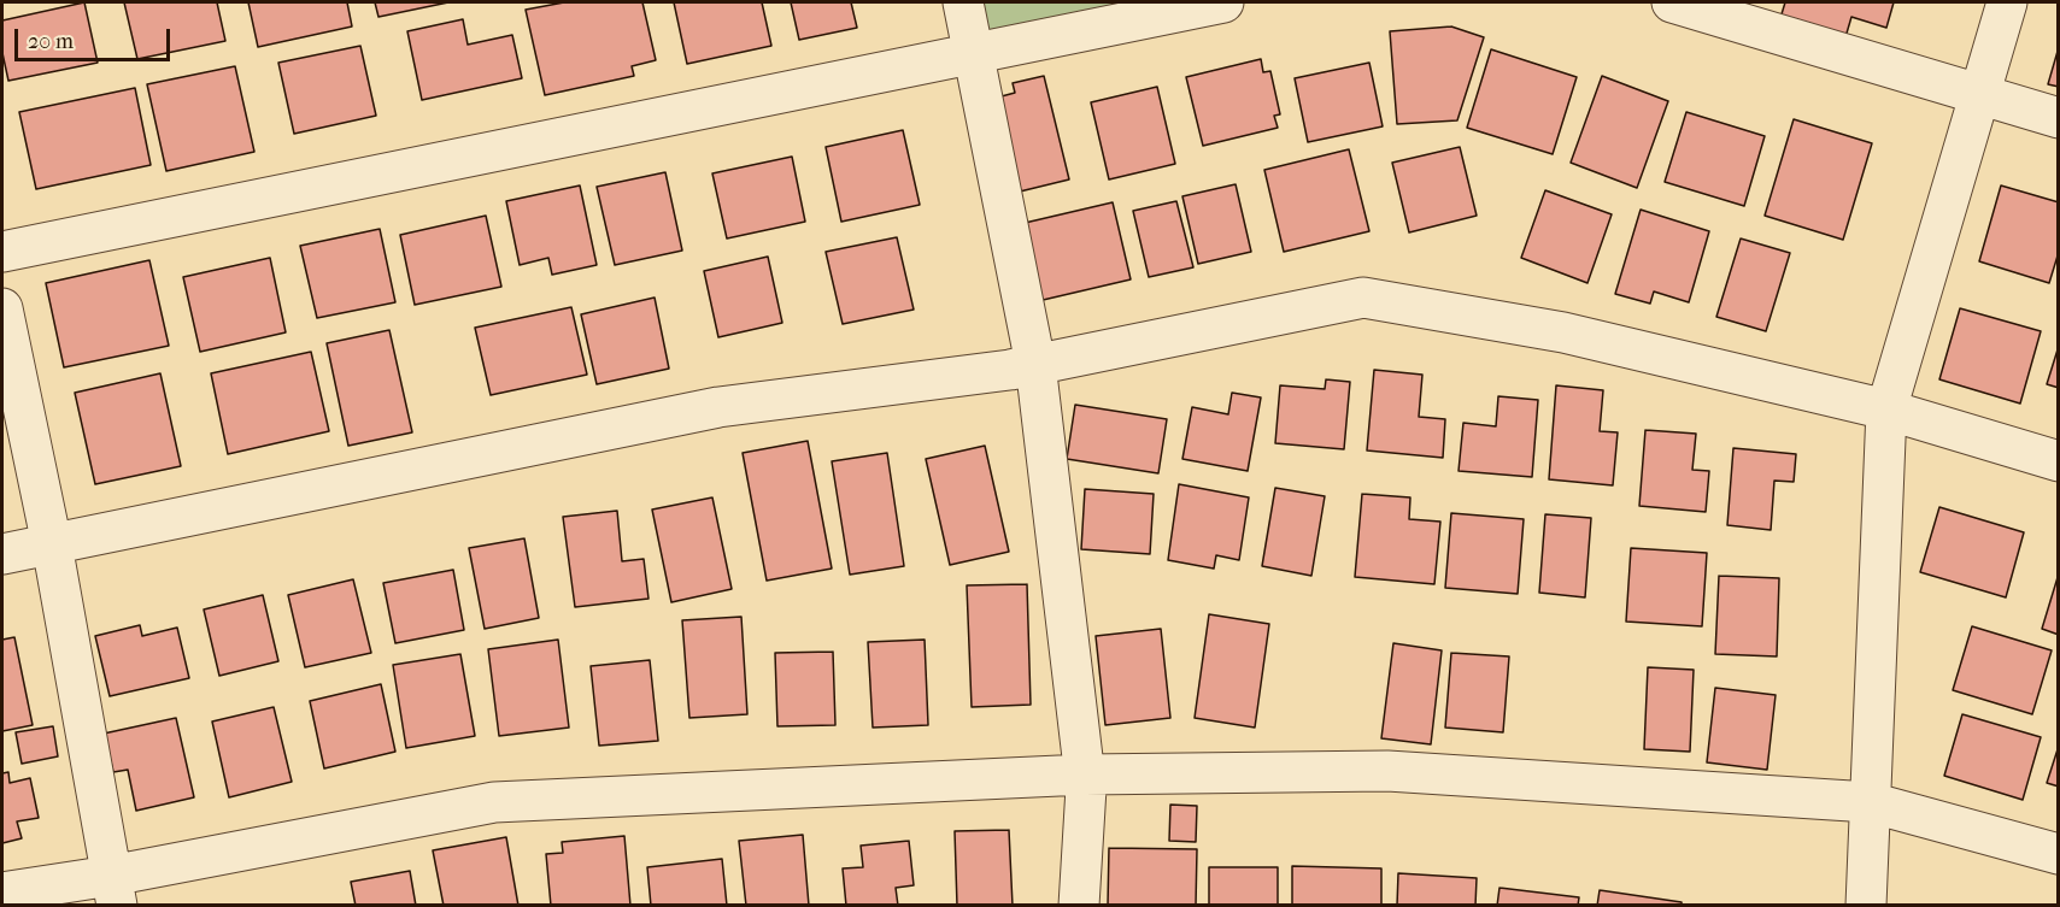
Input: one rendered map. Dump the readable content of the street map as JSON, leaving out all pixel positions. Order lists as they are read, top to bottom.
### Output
{
  "scale_bar": "20 m"
}
